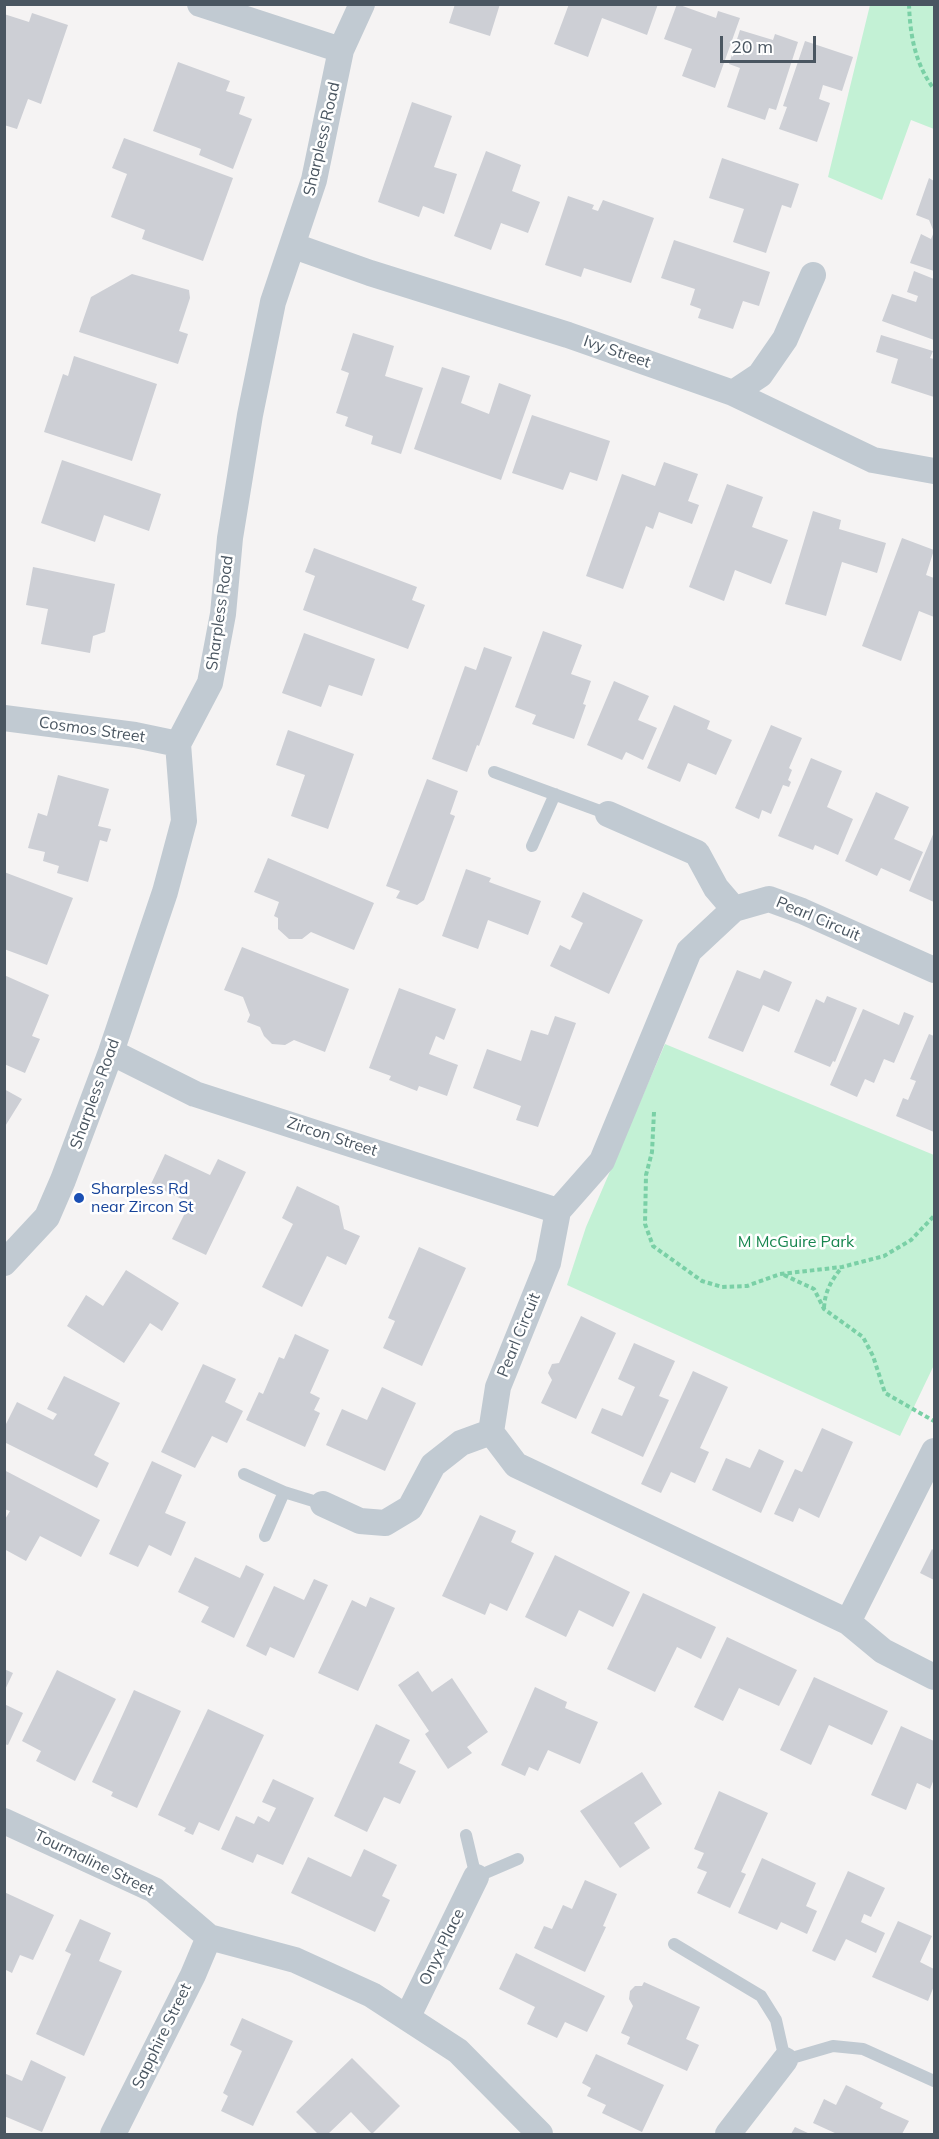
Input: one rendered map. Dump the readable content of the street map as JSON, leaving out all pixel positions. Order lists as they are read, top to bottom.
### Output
{
  "streets": {
    "street": [
      "Sharpless Road",
      "Ivy Street",
      "Cosmos Street",
      "Pearl Circuit",
      "Zircon Street",
      "Tourmaline Street",
      "Onyx Place",
      "Sapphire Street"
    ]
  },
  "crossings": [
    ["Sharpless Road", "Ivy Street"],
    ["Sharpless Road", "Cosmos Street"],
    ["Sharpless Road", "Zircon Street"],
    ["Pearl Circuit", "Zircon Street"],
    ["Tourmaline Street", "Onyx Place"],
    ["Tourmaline Street", "Sapphire Street"]
  ],
  "parks": ["M McGuire Park"],
  "places": ["Sharpless Rd near Zircon St"],
  "scale_bar": "20 m"
}
